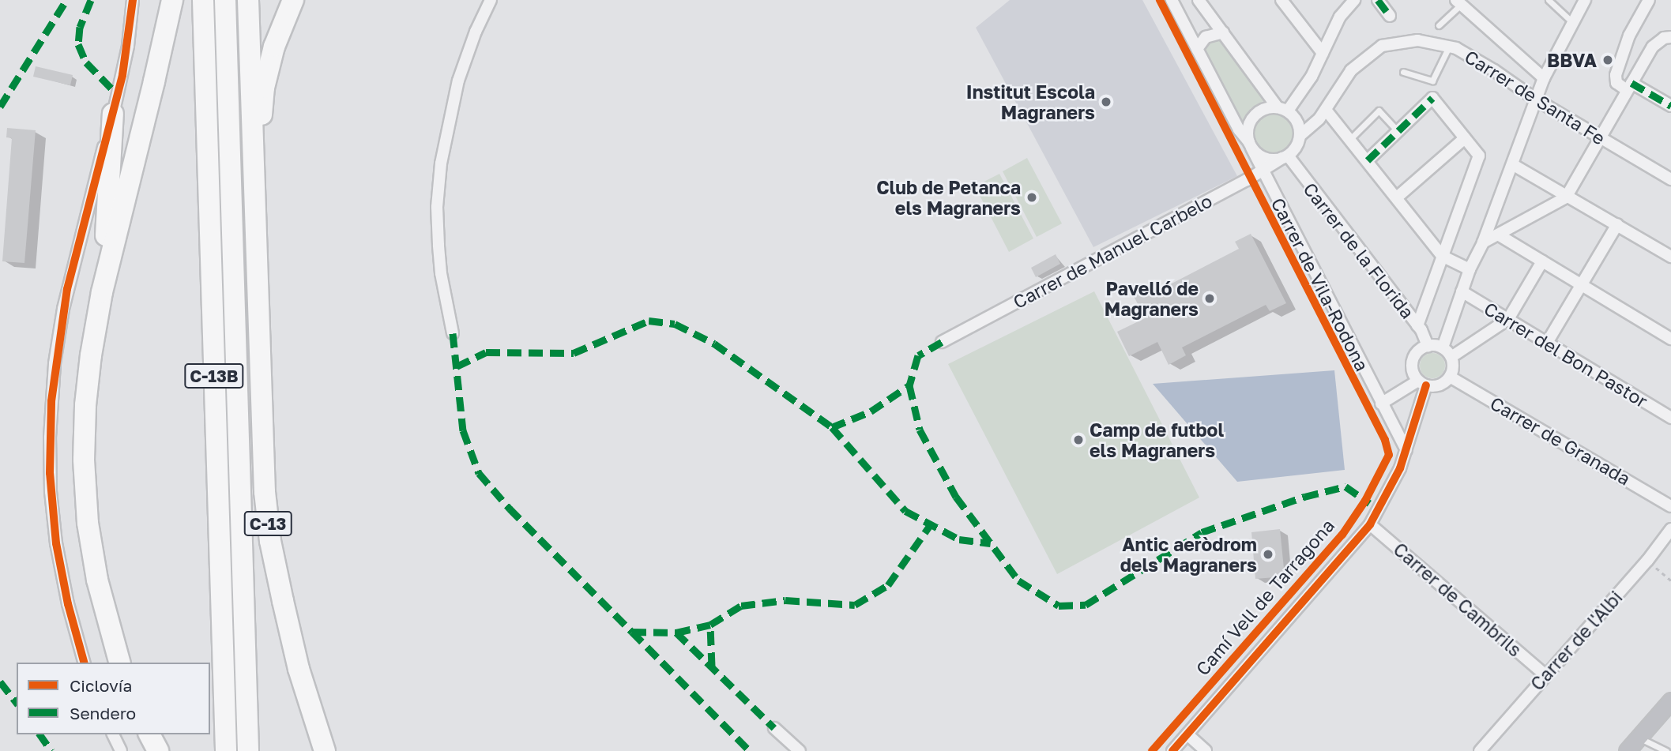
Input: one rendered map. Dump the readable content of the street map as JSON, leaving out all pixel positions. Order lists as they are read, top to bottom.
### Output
{
  "streets": {
    "highway": ["C-13B", "C-13"],
    "street": [
      "Carrer de Santa Fe",
      "Carrer de la Florida",
      "Carrer de Manuel Carbelo",
      "Carrer de Vila-Rodona",
      "Carrer del Bon Pastor",
      "Carrer de Granada",
      "Camí Vell de Tarragona",
      "Carrer de Cambrils",
      "Carrer de l'Albi"
    ]
  },
  "crossings": [
    ["Carrer de Santa Fe", "Carrer de la Florida"],
    ["Carrer de Santa Fe", "Carrer de Manuel Carbelo"],
    ["Carrer de Santa Fe", "Carrer de Vila-Rodona"],
    ["Carrer de la Florida", "Carrer de Manuel Carbelo"],
    ["Carrer de la Florida", "Carrer de Vila-Rodona"],
    ["Carrer de la Florida", "Carrer de Granada"],
    ["Carrer de la Florida", "Camí Vell de Tarragona"],
    ["Carrer de Manuel Carbelo", "Carrer de Vila-Rodona"],
    ["Carrer de Vila-Rodona", "Camí Vell de Tarragona"],
    ["Carrer de Granada", "Camí Vell de Tarragona"],
    ["Camí Vell de Tarragona", "Carrer de Cambrils"],
    ["Carrer de Cambrils", "Carrer de l'Albi"]
  ],
  "places": [
    "BBVA",
    "Institut Escola Magraners",
    "Club de Petanca els Magraners",
    "Pavelló de Magraners",
    "Camp de futbol els Magraners",
    "Antic aeròdrom dels Magraners"
  ],
  "legend": ["Ciclovía", "Sendero"]
}
